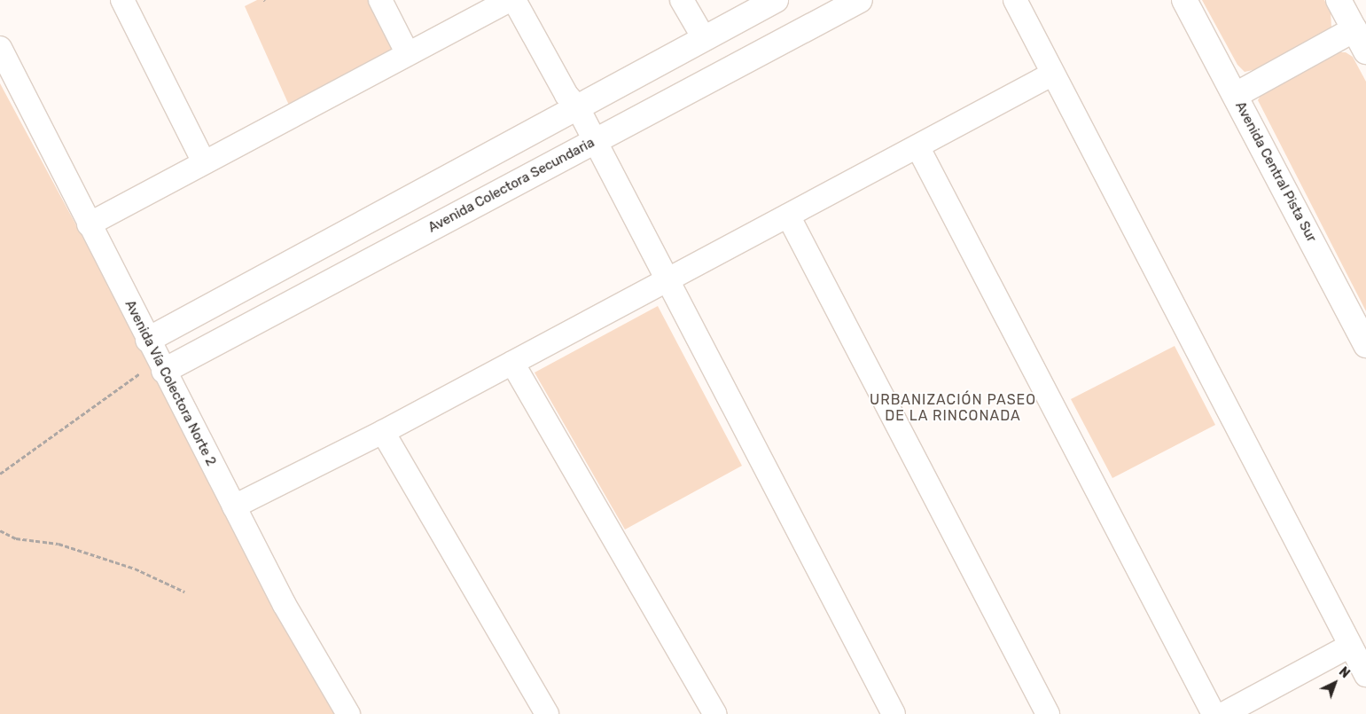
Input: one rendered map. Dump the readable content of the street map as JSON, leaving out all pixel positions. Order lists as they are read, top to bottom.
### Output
{
  "streets": {
    "street": ["Avenida Central Pista Sur", "Avenida Colectora Secundaria", "Avenida Vía Colectora Norte 2"]
  },
  "crossings": [
    ["Avenida Colectora Secundaria", "Avenida Vía Colectora Norte 2"]
  ],
  "districts": ["URBANIZACIÓN PASEO DE LA RINCONADA"],
  "north": "top right"
}
